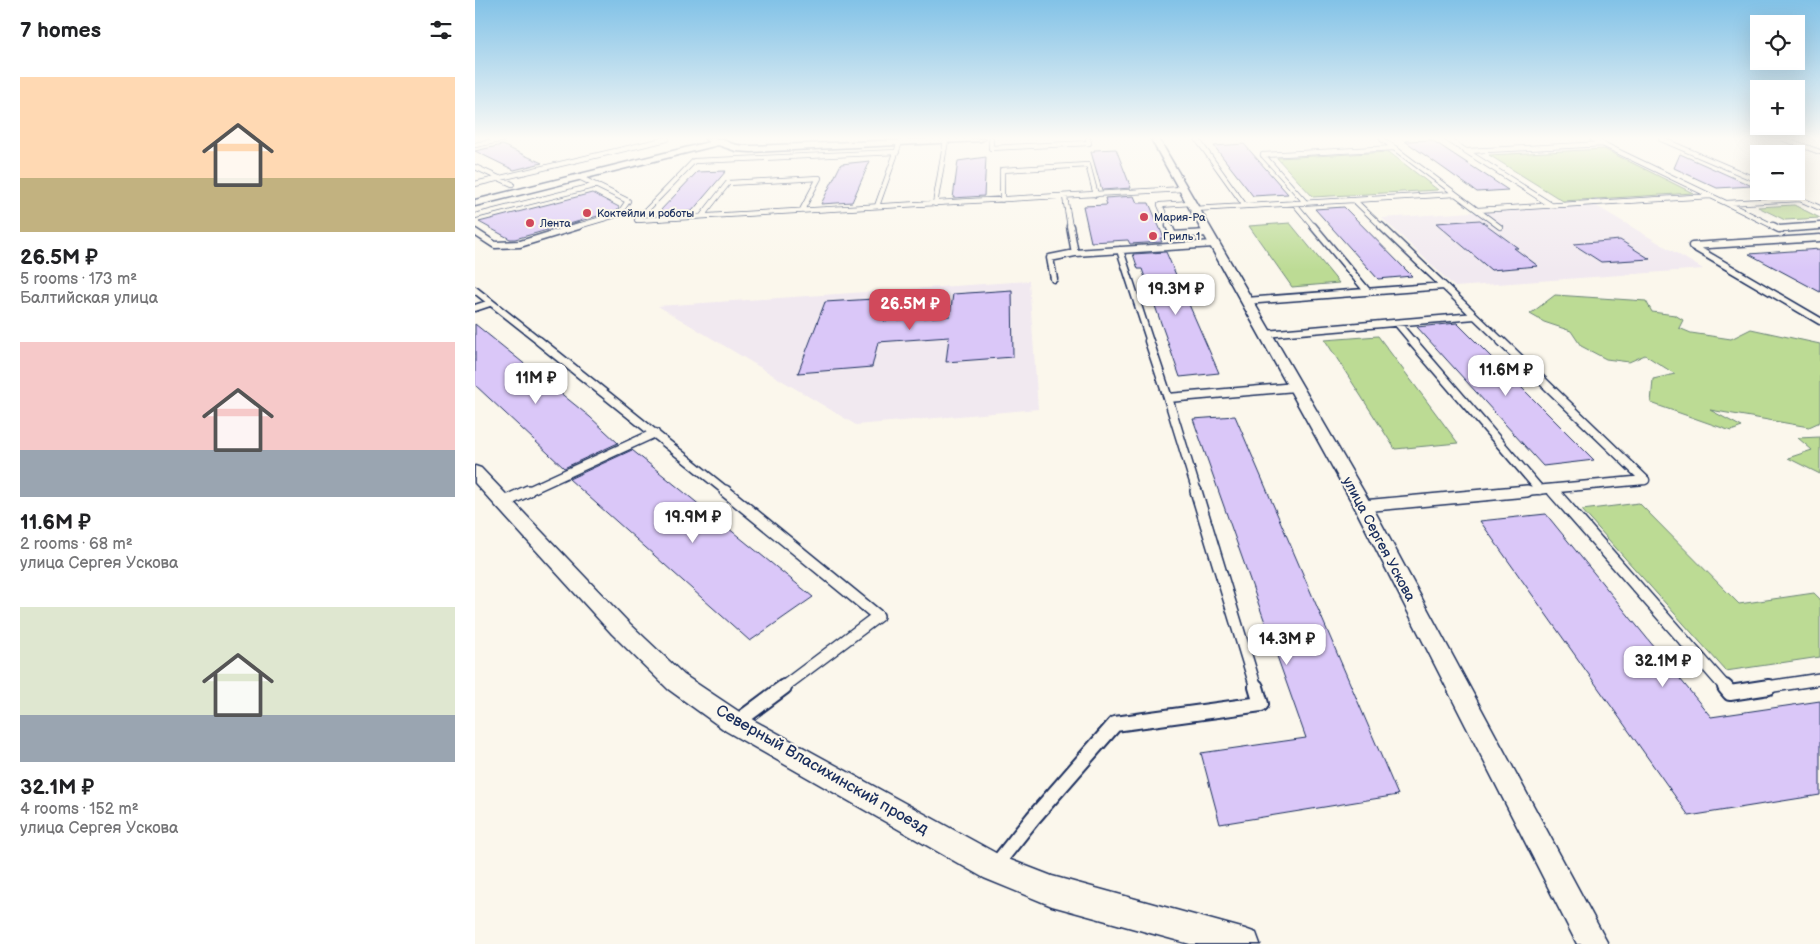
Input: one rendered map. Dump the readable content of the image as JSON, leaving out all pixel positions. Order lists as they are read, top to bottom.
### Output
{
  "streets": {
    "street": ["улица Сергея Ускова", "Северный Власихинский проезд"]
  },
  "places": [
    "Коктейли и роботы",
    "Мария-Ра",
    "Лента",
    "Гриль 1"
  ],
  "page": {
    "heading": "7 homes",
    "map_buttons": ["+", "−"],
    "list": [
      {
        "name": "26.5M ₽",
        "note": "5 rooms · 173 m² · Балтийская улица"
      },
      {
        "name": "11.6M ₽",
        "note": "2 rooms · 68 m² · улица Сергея Ускова"
      },
      {
        "name": "32.1M ₽",
        "note": "4 rooms · 152 m² · улица Сергея Ускова"
      }
    ],
    "price": [
      "19.3M ₽",
      "26.5M ₽",
      "11.6M ₽",
      "11M ₽",
      "19.9M ₽",
      "14.3M ₽",
      "32.1M ₽"
    ]
  }
}
